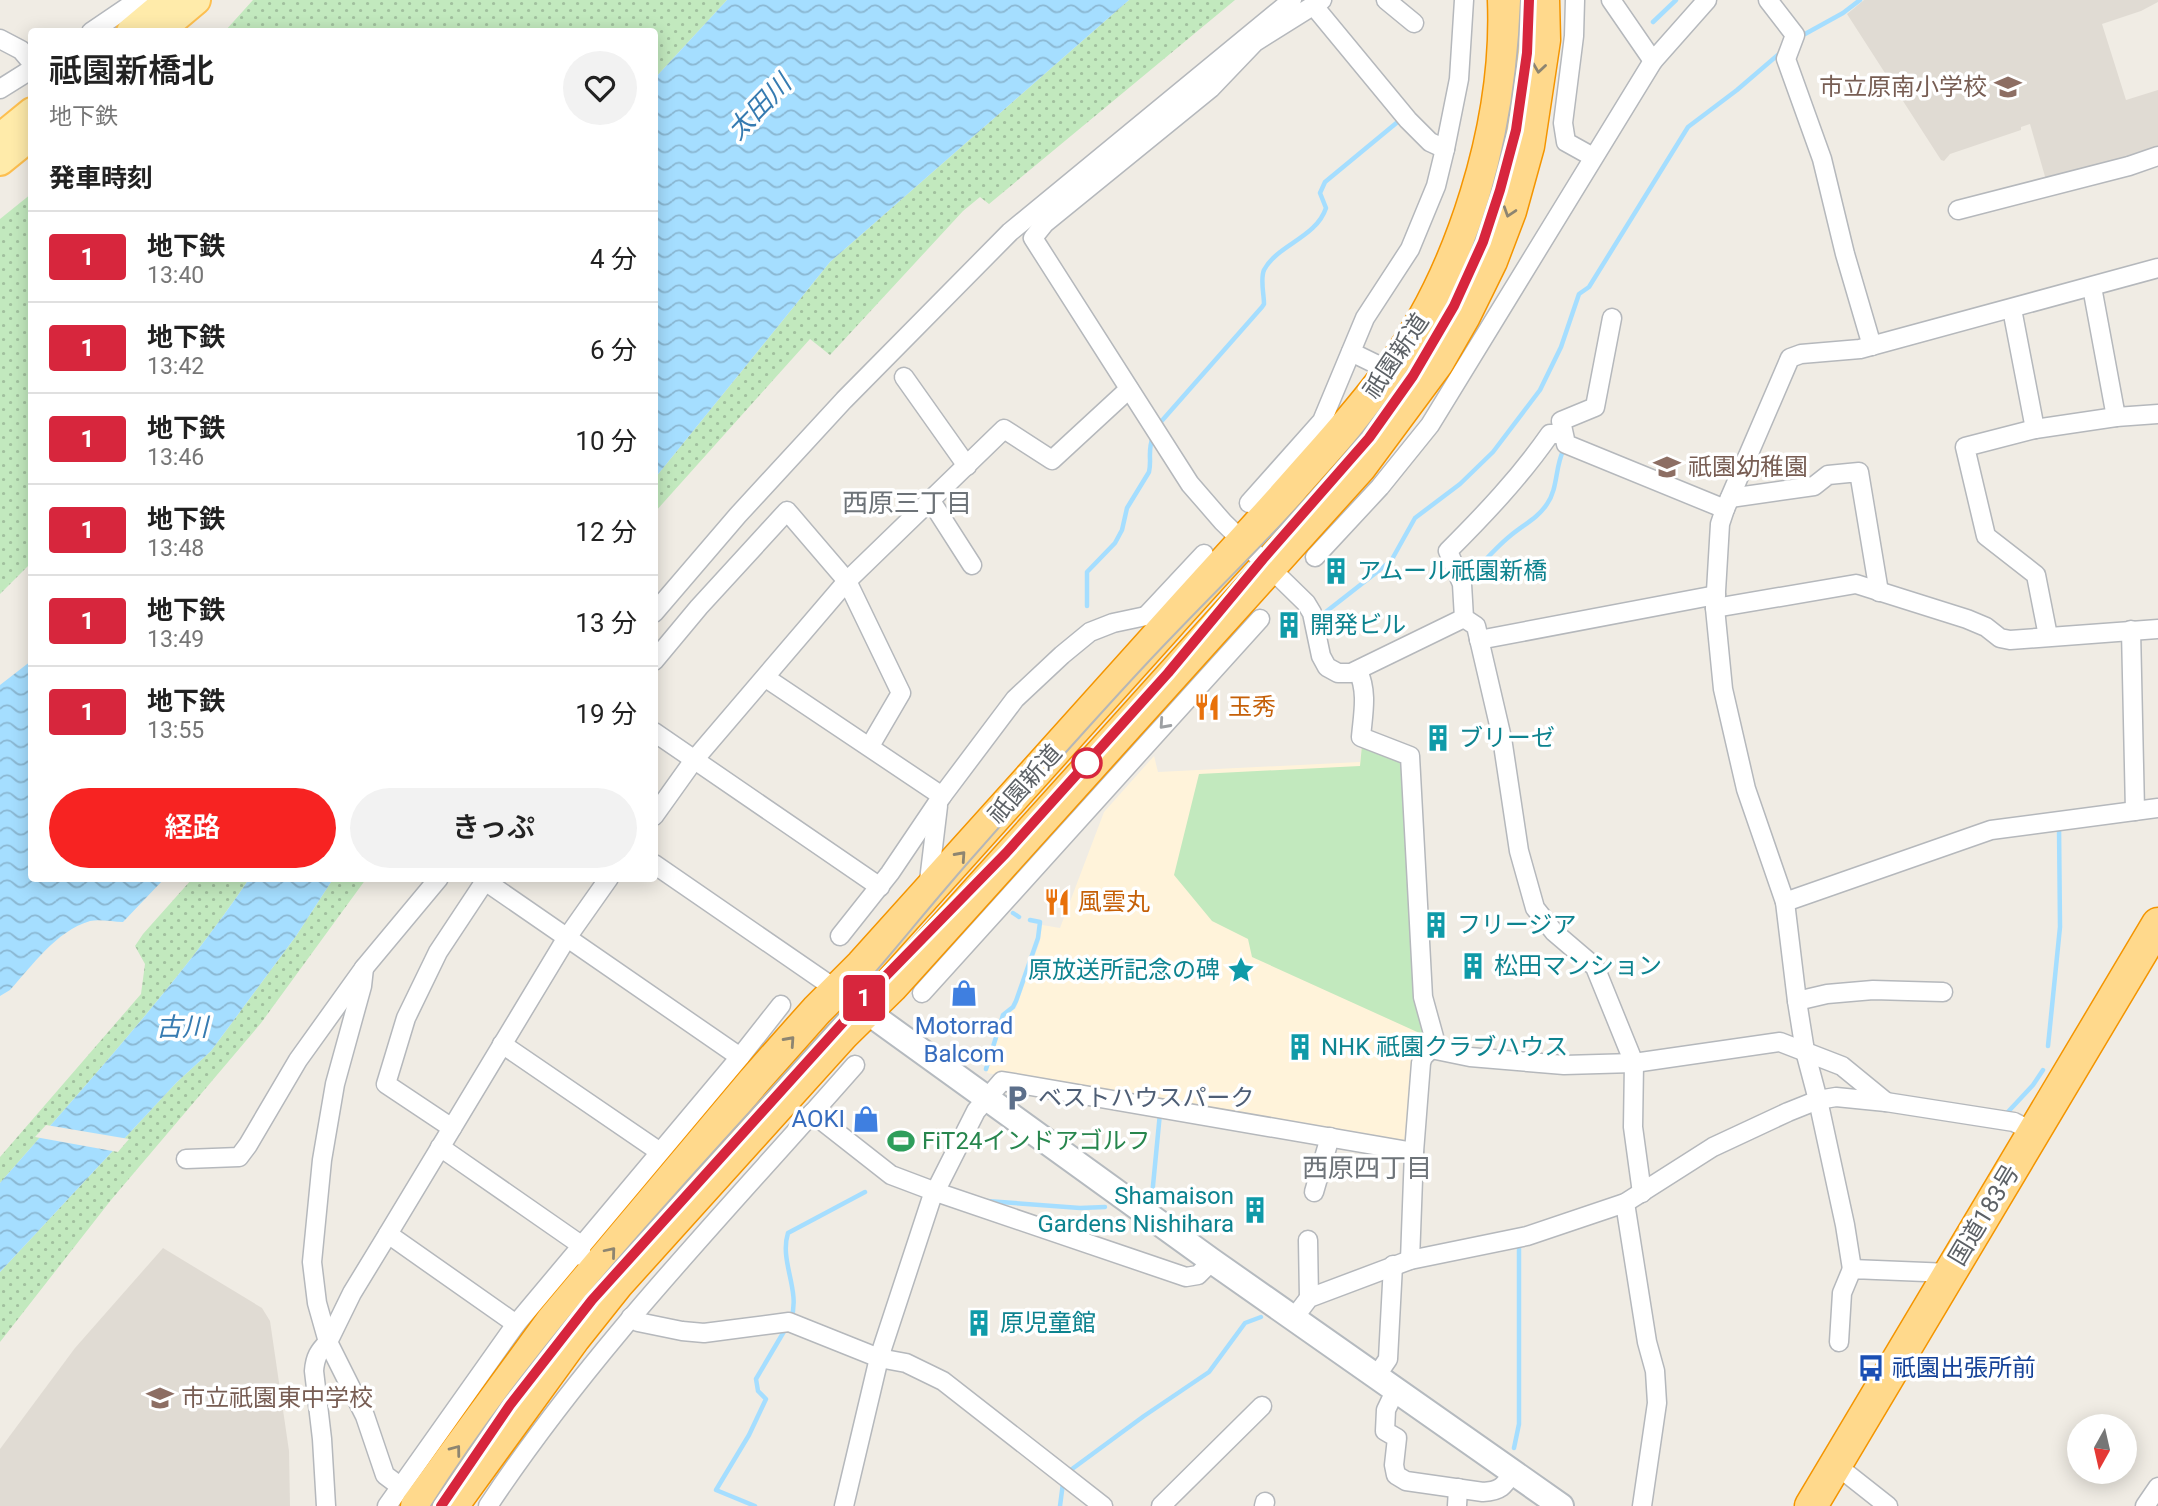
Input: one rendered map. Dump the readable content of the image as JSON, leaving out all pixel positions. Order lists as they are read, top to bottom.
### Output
{
  "streets": {
    "highway": ["祇園新道", "国道183号"]
  },
  "districts": ["西原三丁目", "西原四丁目"],
  "water": ["太田川", "古川"],
  "places": {
    "school or university": ["市立原南小学校", "祇園幼稚園", "市立祇園東中学校"],
    "building": [
      "アムール祇園新橋",
      "開発ビル",
      "ブリーゼ",
      "フリージア",
      "松田マンション",
      "NHK 祇園クラブハウス",
      "Shamaison Gardens Nishihara",
      "原児童館"
    ],
    "restaurant": ["玉秀", "風雲丸"],
    "place": ["原放送所記念の碑"],
    "shop": ["Motorrad Balcom", "AOKI"],
    "parking": ["ベストハウスパーク"],
    "sports": ["FiT24インドアゴルフ"],
    "bus stop": ["祇園出張所前"]
  },
  "lines": ["metro line 1"],
  "north": "bottom",
  "page": {
    "on_map": "1",
    "heading": [
      ["祗園新橋北", "地下鉄"],
      "発車時刻"
    ],
    "list": [
      {
        "mark": "1",
        "name": "地下鉄",
        "note": "13:40",
        "value": "4 分"
      },
      {
        "mark": "1",
        "name": "地下鉄",
        "note": "13:42",
        "value": "6 分"
      },
      {
        "mark": "1",
        "name": "地下鉄",
        "note": "13:46",
        "value": "10 分"
      },
      {
        "mark": "1",
        "name": "地下鉄",
        "note": "13:48",
        "value": "12 分"
      },
      {
        "mark": "1",
        "name": "地下鉄",
        "note": "13:49",
        "value": "13 分"
      },
      {
        "mark": "1",
        "name": "地下鉄",
        "note": "13:55",
        "value": "19 分"
      }
    ],
    "buttons": ["経路", "きっぷ"]
  }
}
